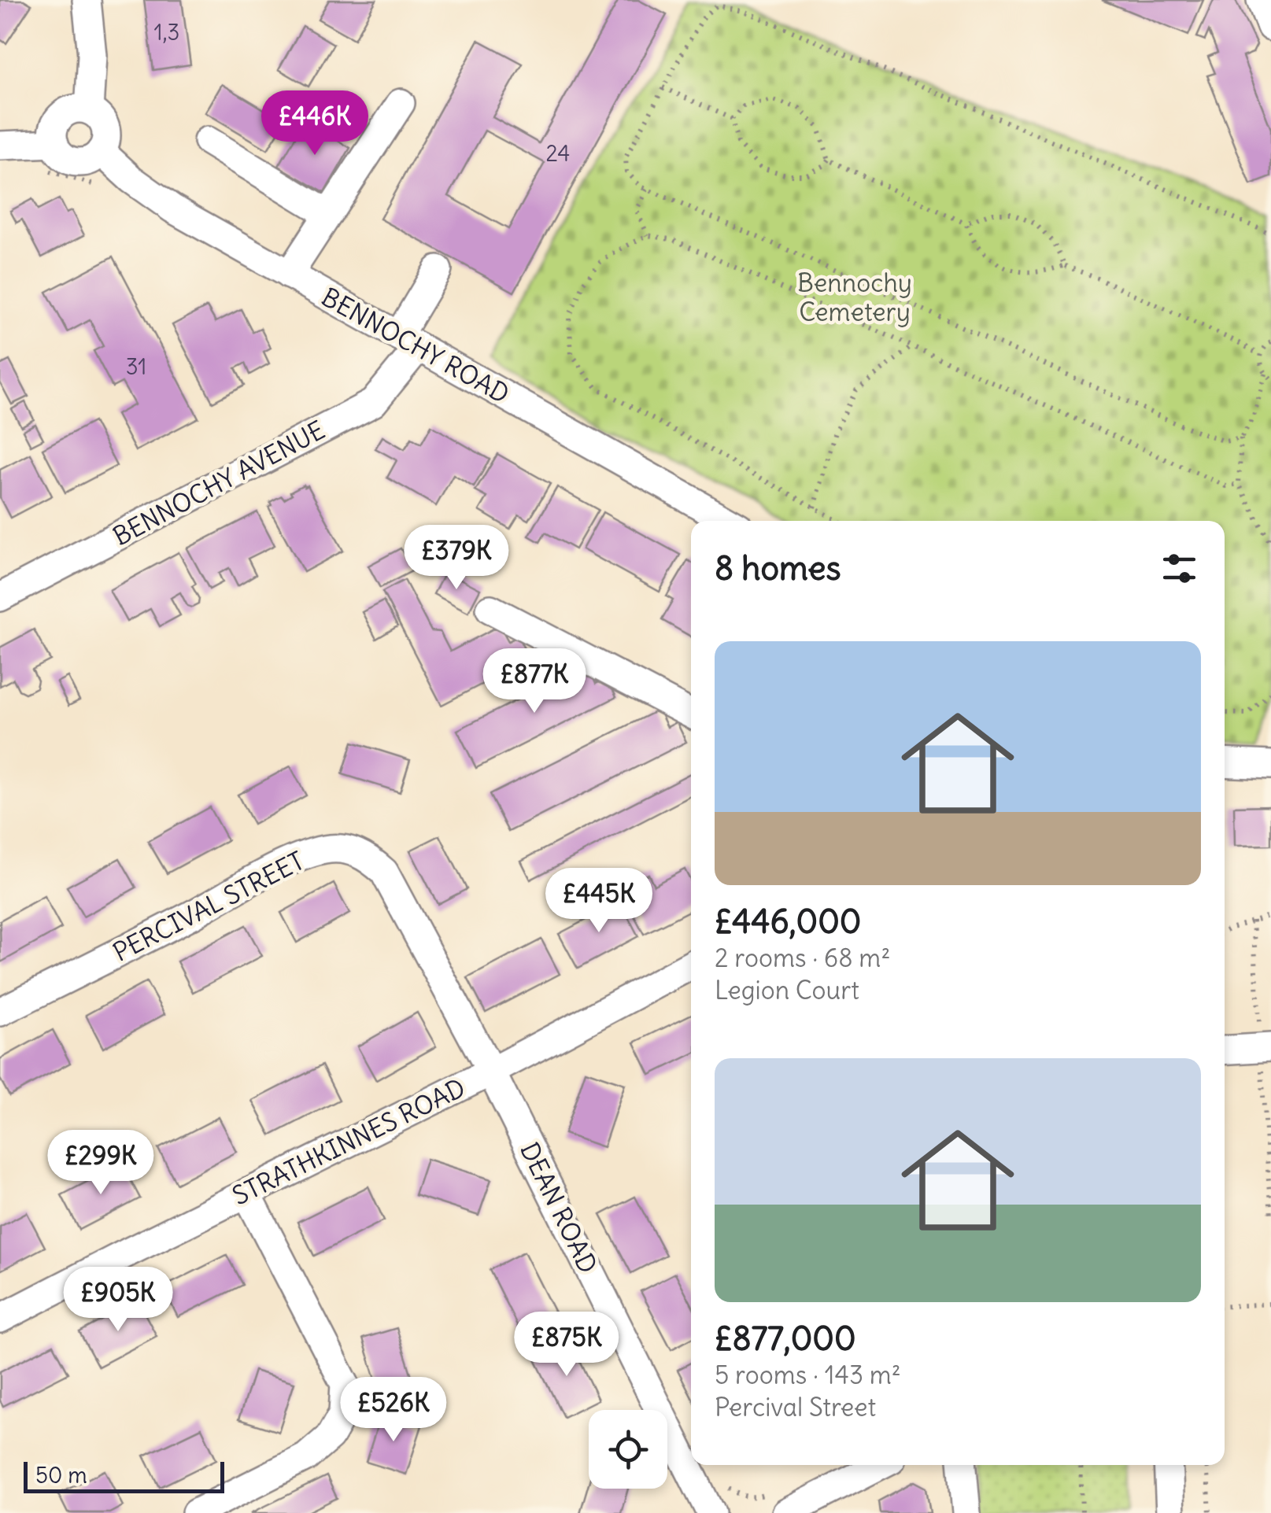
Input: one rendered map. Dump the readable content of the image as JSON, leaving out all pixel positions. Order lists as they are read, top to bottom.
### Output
{
  "streets": {
    "street": [
      "BENNOCHY ROAD",
      "BENNOCHY AVENUE",
      "PERCIVAL STREET",
      "STRATHKINNES ROAD",
      "DEAN ROAD"
    ]
  },
  "crossings": [
    ["BENNOCHY ROAD", "BENNOCHY AVENUE"],
    ["PERCIVAL STREET", "STRATHKINNES ROAD"],
    ["PERCIVAL STREET", "DEAN ROAD"],
    ["STRATHKINNES ROAD", "DEAN ROAD"]
  ],
  "parks": ["Bennochy Cemetery"],
  "house_numbers": ["1,3", "24", "31"],
  "scale_bar": "50 m",
  "page": {
    "price": [
      "£446K",
      "£379K",
      "£877K",
      "£445K",
      "£299K",
      "£905K",
      "£875K",
      "£526K"
    ],
    "heading": "8 homes",
    "list": [
      {
        "name": "£446,000",
        "note": "2 rooms · 68 m² · Legion Court"
      },
      {
        "name": "£877,000",
        "note": "5 rooms · 143 m² · Percival Street"
      }
    ],
    "scale": "50 m"
  }
}
